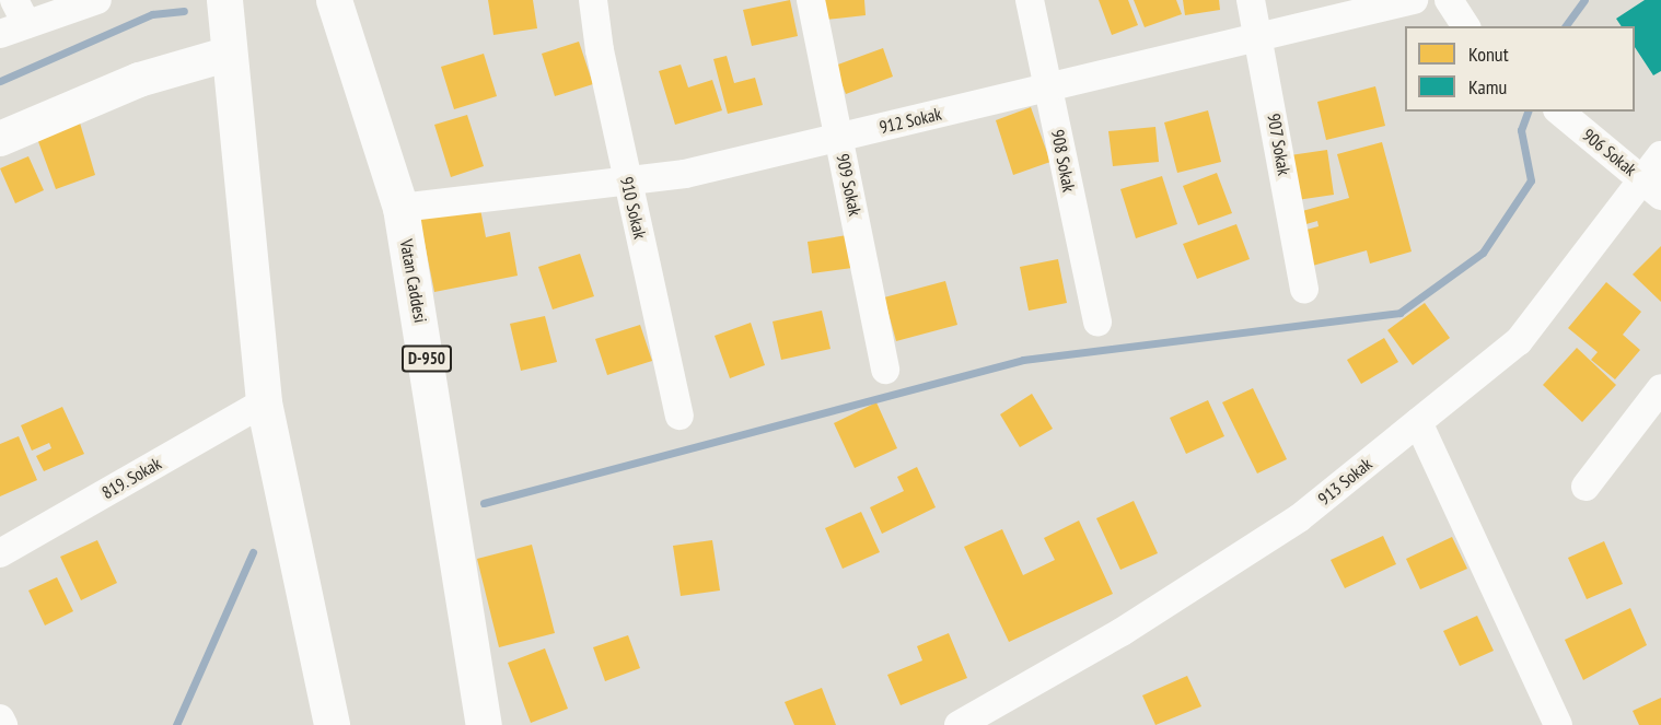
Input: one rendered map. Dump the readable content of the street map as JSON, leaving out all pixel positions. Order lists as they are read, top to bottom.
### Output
{
  "streets": {
    "highway": ["Vatan Caddesi", "D-950"],
    "street": [
      "912 Sokak",
      "907 Sokak",
      "906 Sokak",
      "908 Sokak",
      "909 Sokak",
      "910 Sokak",
      "819. Sokak",
      "913 Sokak"
    ]
  },
  "crossings": [
    ["912 Sokak", "907 Sokak"],
    ["912 Sokak", "908 Sokak"],
    ["912 Sokak", "909 Sokak"],
    ["912 Sokak", "910 Sokak"],
    ["912 Sokak", "Vatan Caddesi"],
    ["906 Sokak", "913 Sokak"]
  ],
  "legend": ["Konut", "Kamu"]
}
